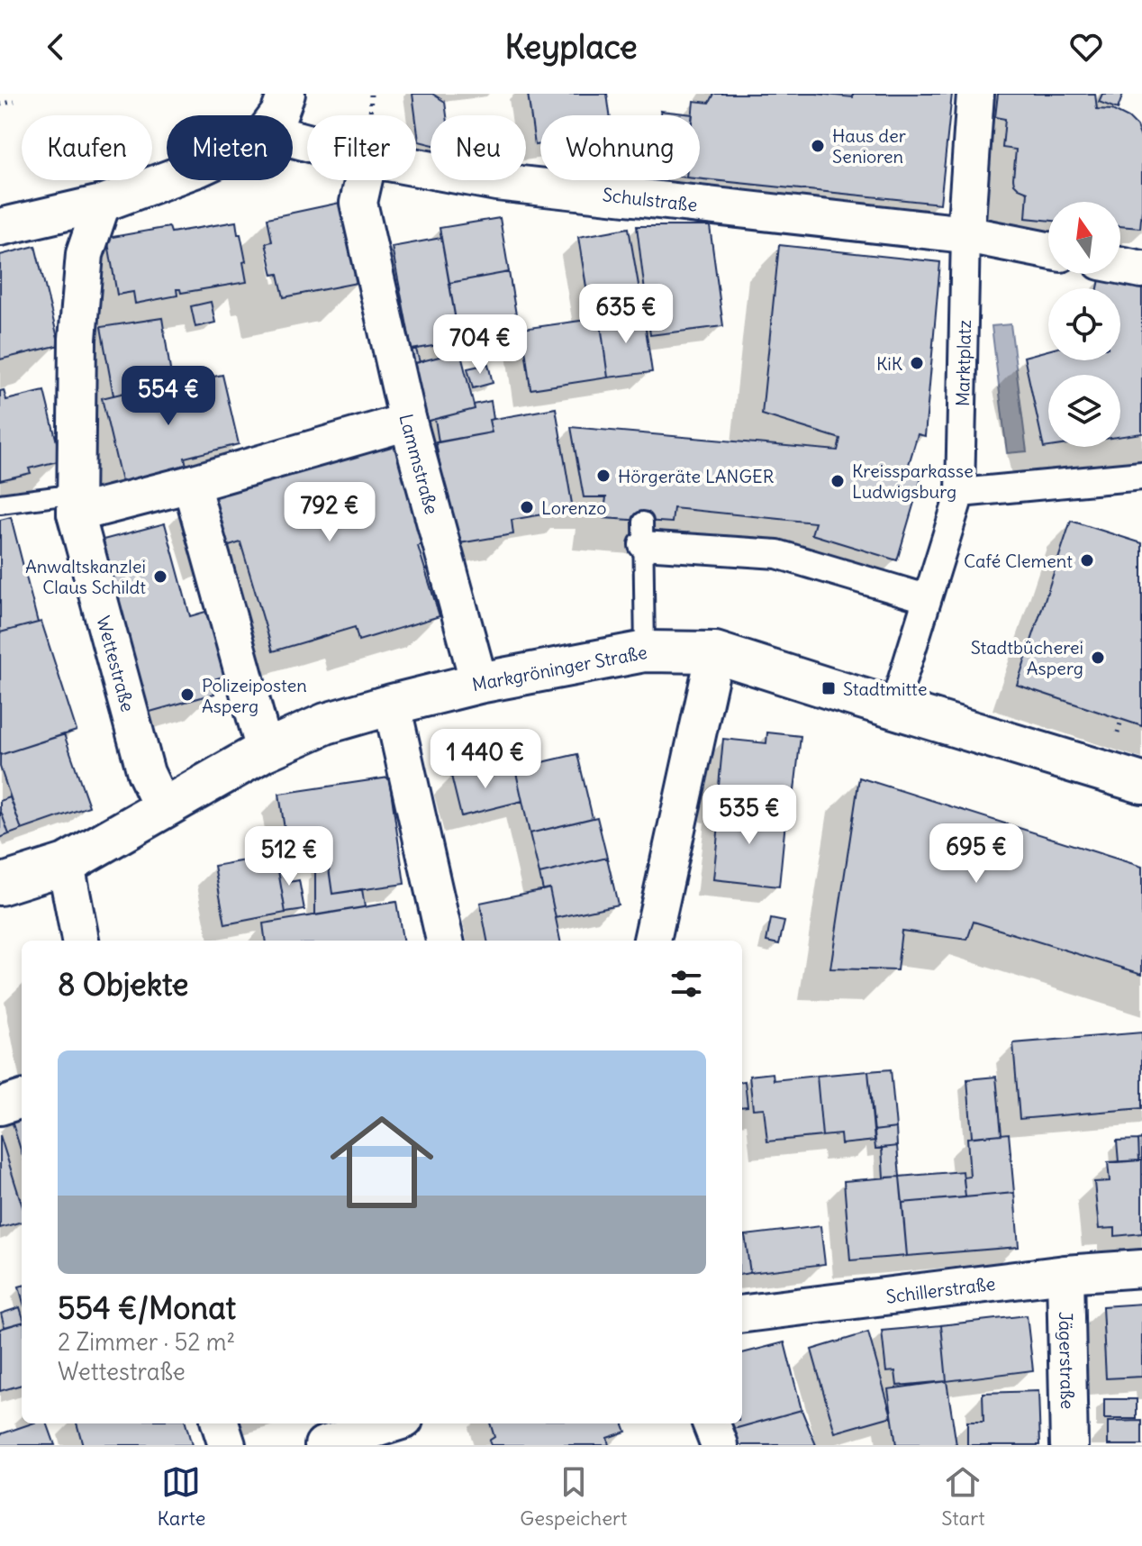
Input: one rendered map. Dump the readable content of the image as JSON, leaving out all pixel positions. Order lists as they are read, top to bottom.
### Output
{
  "streets": {
    "main road": ["Markgröninger Straße"],
    "street": [
      "Schulstraße",
      "Marktplatz",
      "Lammstraße",
      "Wettestraße",
      "Schillerstraße",
      "Jägerstraße"
    ]
  },
  "crossings": [
    ["Schulstraße", "Marktplatz"],
    ["Marktplatz", "Markgröninger Straße"],
    ["Lammstraße", "Markgröninger Straße"],
    ["Wettestraße", "Markgröninger Straße"],
    ["Schillerstraße", "Jägerstraße"]
  ],
  "places": {
    "other": [
      "Haus der Senioren",
      "KiK",
      "Hörgeräte LANGER",
      "Kreissparkasse Ludwigsburg",
      "Lorenzo",
      "Café Clement",
      "Anwaltskanzlei Claus Schildt",
      "Stadtbücherei Asperg",
      "Polizeiposten Asperg"
    ],
    "transit": ["Stadtmitte"]
  },
  "north": "top",
  "page": {
    "header": "Keyplace",
    "chip": [
      "Kaufen",
      "Mieten",
      "Filter",
      "Neu",
      "Wohnung"
    ],
    "price": [
      "635 €",
      "704 €",
      "554 €",
      "792 €",
      "1 440 €",
      "535 €",
      "695 €",
      "512 €"
    ],
    "heading": "8 Objekte",
    "list": [
      {
        "name": "554 €/Monat",
        "note": "2 Zimmer · 52 m² · Wettestraße"
      }
    ],
    "tabs": ["Karte", "Gespeichert", "Start"]
  }
}
